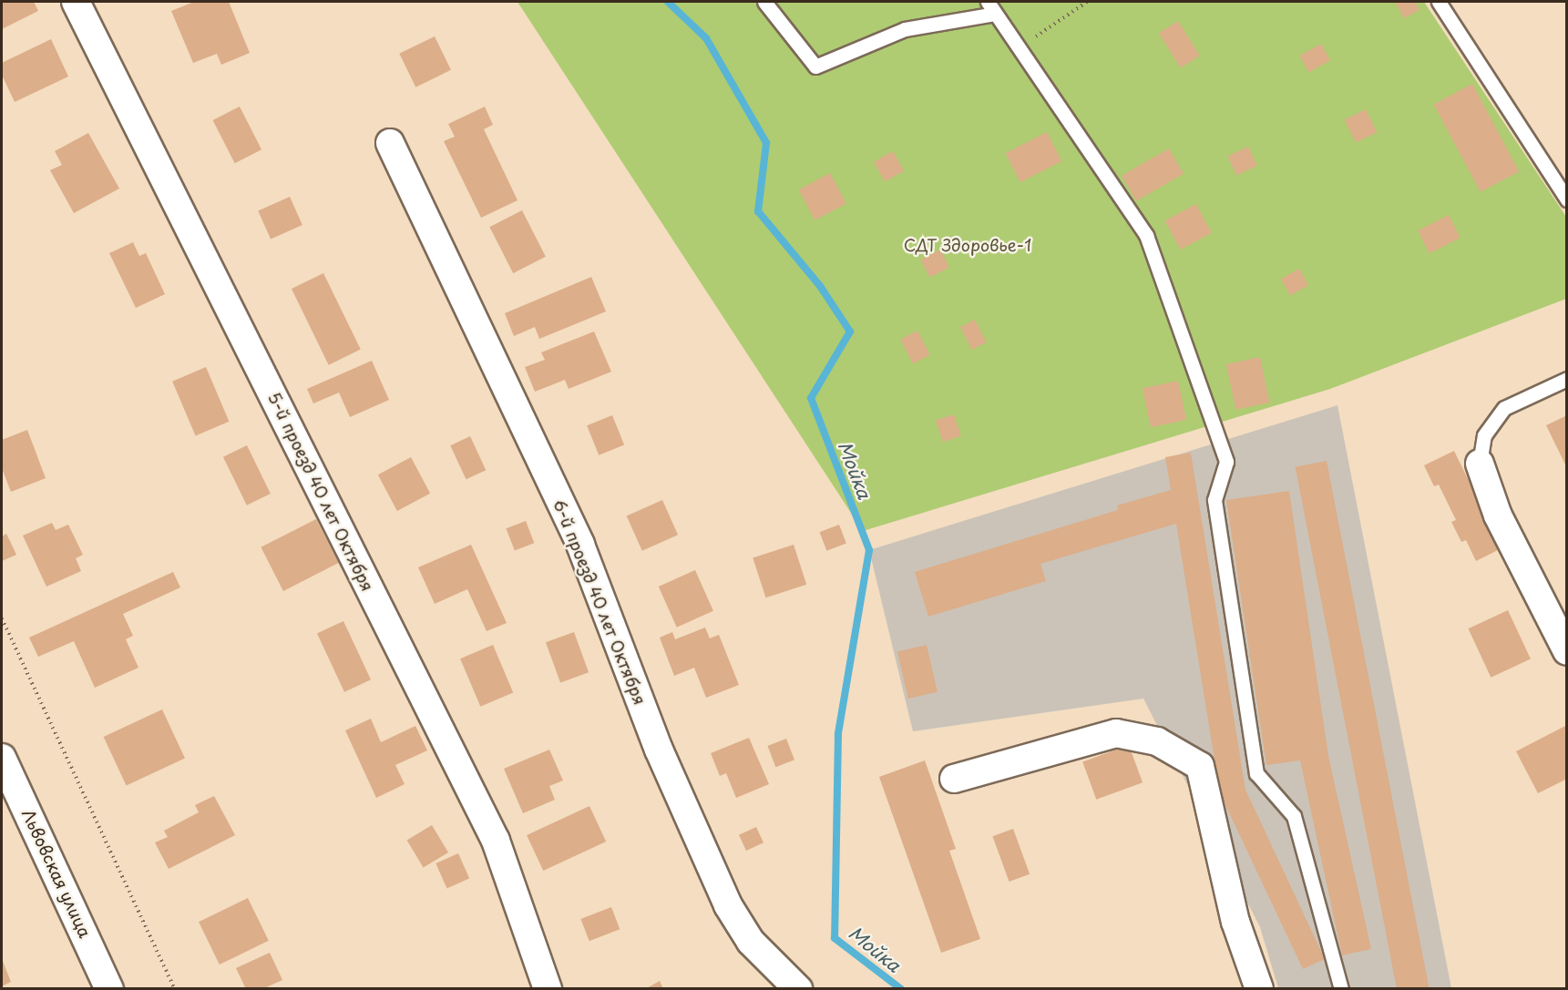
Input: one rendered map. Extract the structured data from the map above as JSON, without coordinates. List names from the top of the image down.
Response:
{
  "streets": {
    "street": ["5-й проезд 40 лет Октября", "6-й проезд 40 лет Октября", "Львовская улица"]
  },
  "water": ["Мойка"],
  "parks": ["СДТ Здоровье-1"]
}
